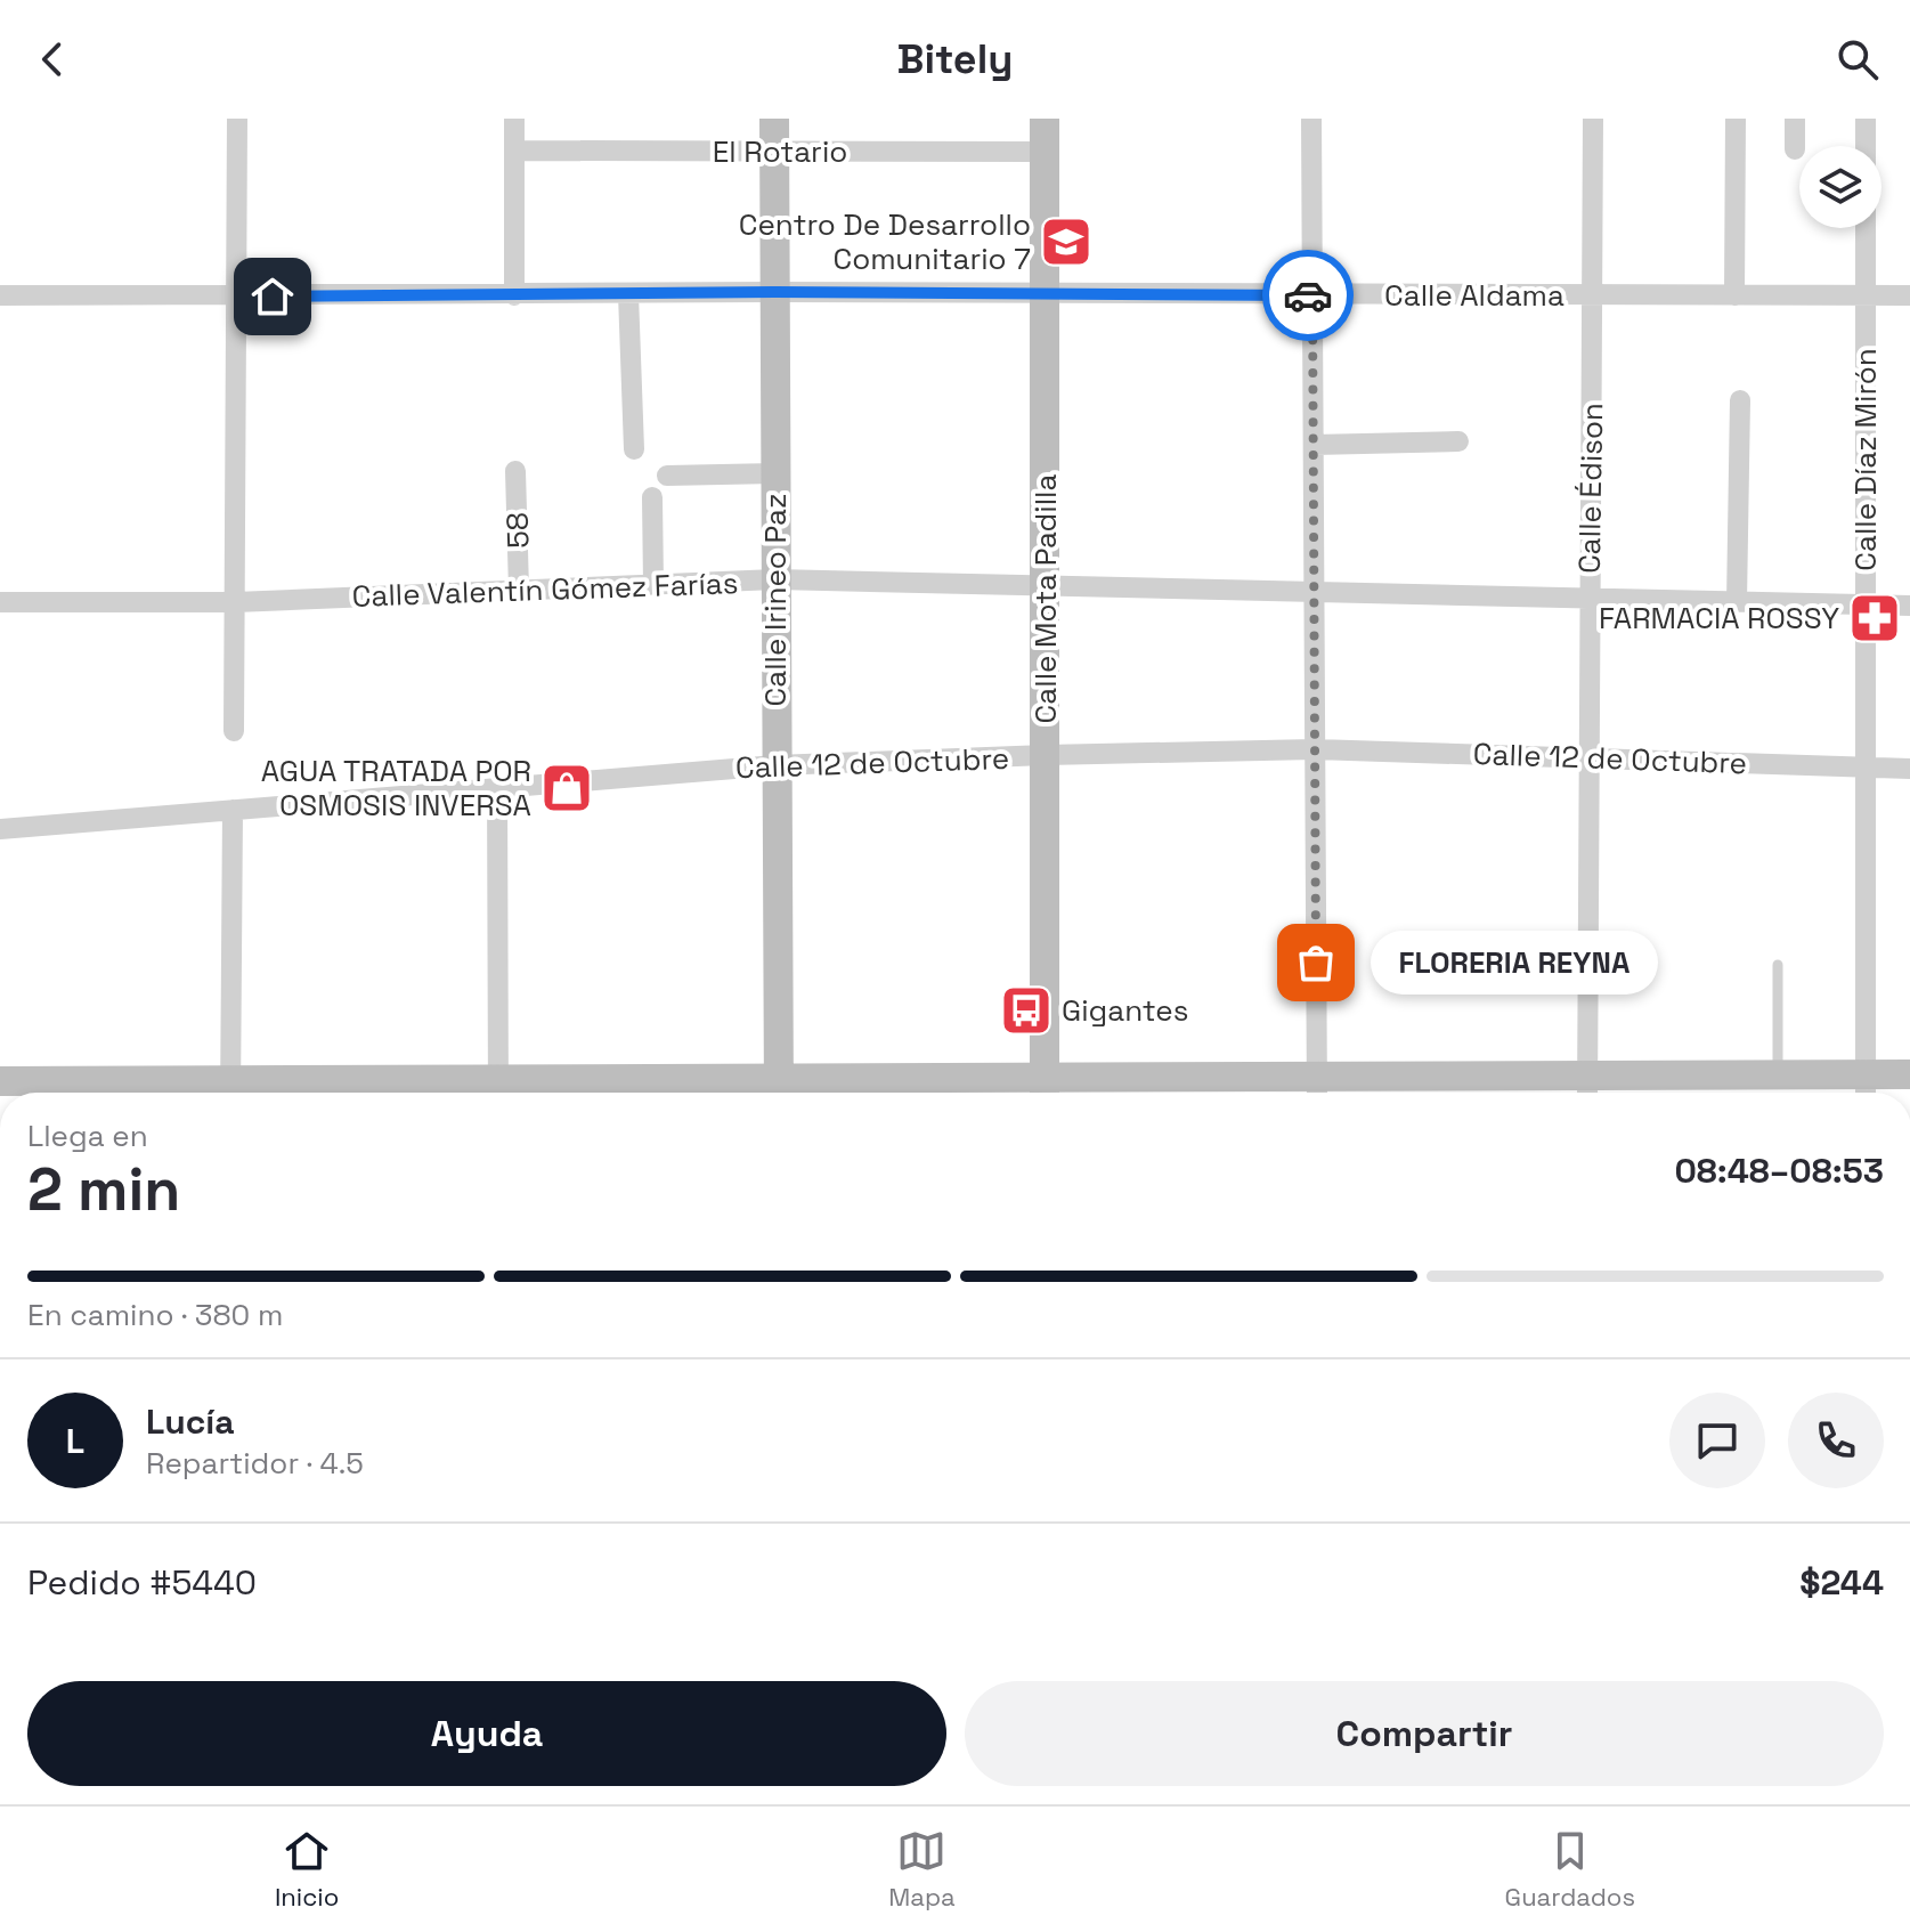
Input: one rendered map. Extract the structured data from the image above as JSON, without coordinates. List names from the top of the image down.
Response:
{
  "streets": {
    "street": [
      "El Rotario",
      "Calle Aldama",
      "Calle Díaz Mirón",
      "Calle Édison",
      "58",
      "Calle Valentín Gómez Farías",
      "Calle Mota Padilla",
      "Calle Irineo Paz",
      "Calle 12 de Octubre"
    ]
  },
  "crossings": [
    ["El Rotario", "Calle Mota Padilla"],
    ["El Rotario", "Calle Irineo Paz"],
    ["Calle Aldama", "Calle Díaz Mirón"],
    ["Calle Aldama", "Calle Édison"],
    ["Calle Aldama", "Calle Mota Padilla"],
    ["Calle Aldama", "Calle Irineo Paz"],
    ["Calle Díaz Mirón", "Calle Valentín Gómez Farías"],
    ["Calle Díaz Mirón", "Calle 12 de Octubre"],
    ["Calle Édison", "Calle Valentín Gómez Farías"],
    ["Calle Édison", "Calle 12 de Octubre"],
    ["58", "Calle Valentín Gómez Farías"],
    ["Calle Valentín Gómez Farías", "Calle Mota Padilla"],
    ["Calle Valentín Gómez Farías", "Calle Irineo Paz"],
    ["Calle Mota Padilla", "Calle 12 de Octubre"],
    ["Calle Irineo Paz", "Calle 12 de Octubre"]
  ],
  "places": {
    "school or university": ["Centro De Desarrollo Comunitario 7"],
    "pharmacy": ["FARMACIA ROSSY"],
    "shop": ["AGUA TRATADA POR OSMOSIS INVERSA"],
    "other": ["FLORERIA REYNA"],
    "bus stop": ["Gigantes"]
  },
  "page": {
    "header": "Bitely",
    "bubble": "FLORERIA REYNA",
    "heading": ["2 min", "Llega en", "08:48–08:53"],
    "panel": [
      "Lucía",
      "Repartidor · 4.5",
      "Pedido #5440",
      "$244"
    ],
    "bar": "En camino · 380 m",
    "round": "L",
    "buttons": ["Ayuda", "Compartir"],
    "tabs": ["Inicio", "Mapa", "Guardados"]
  }
}
